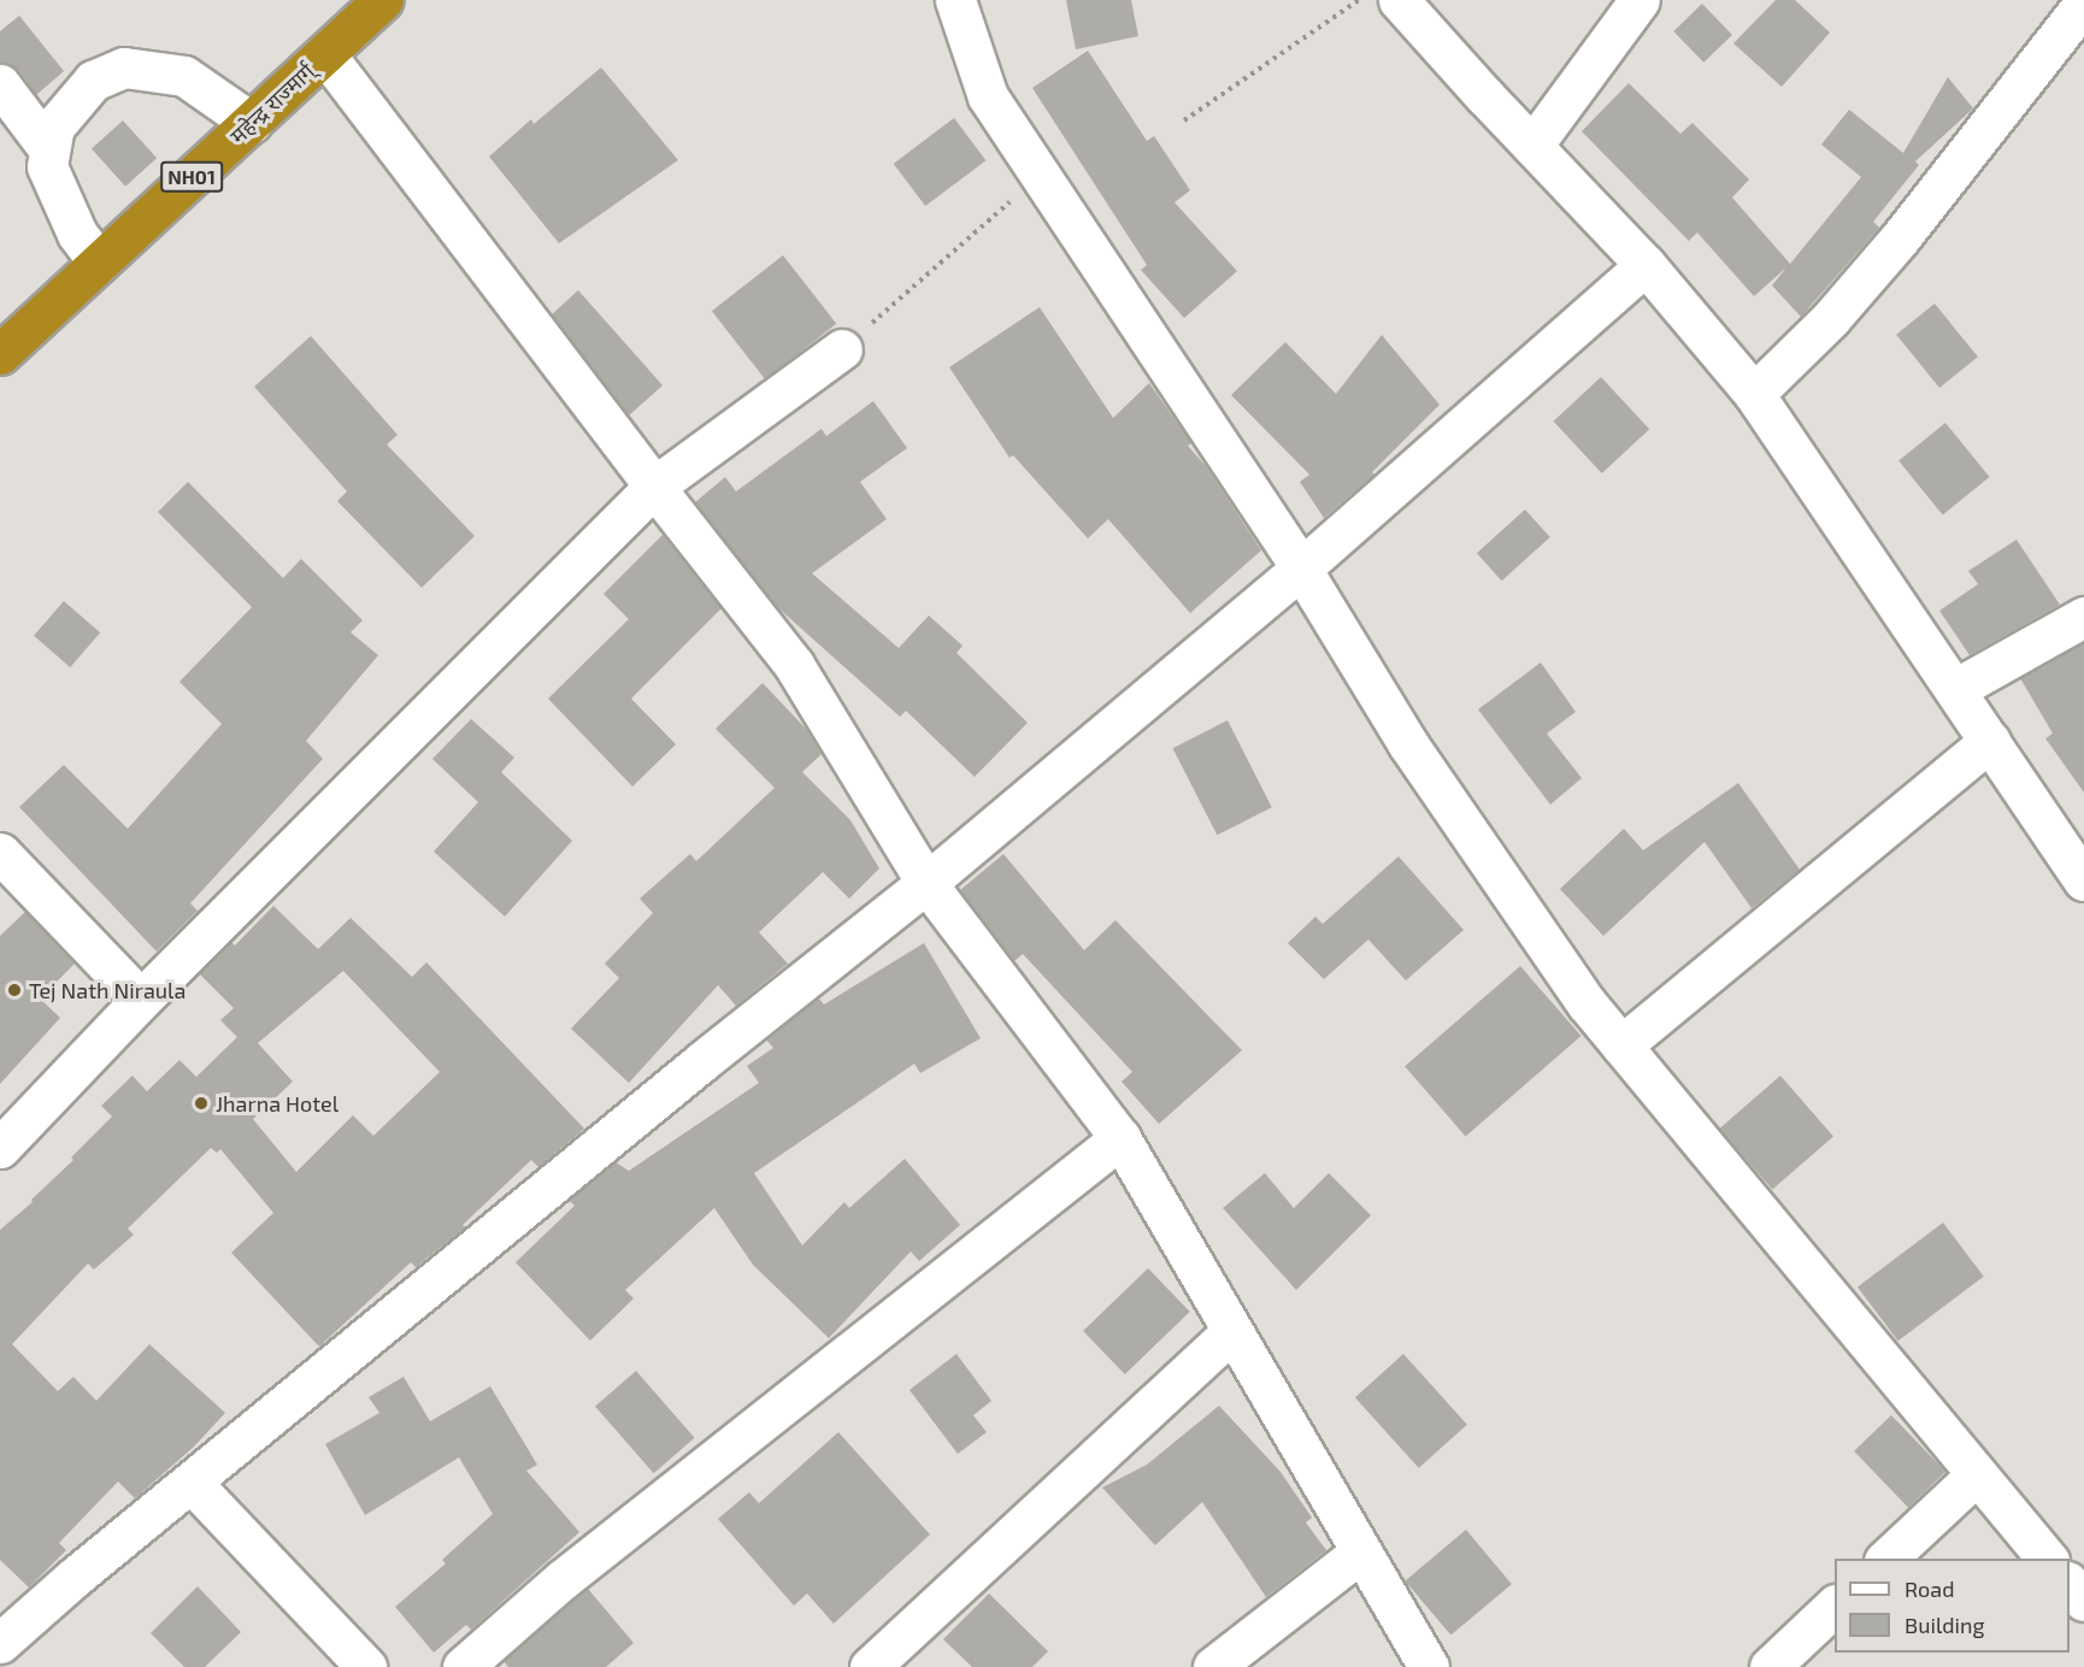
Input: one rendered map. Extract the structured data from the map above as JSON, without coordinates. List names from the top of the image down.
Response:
{
  "streets": {
    "highway": ["महेन्द्र राज्मार्ग्", "NH01"]
  },
  "places": ["Tej Nath Niraula", "Jharna Hotel"],
  "legend": ["Road", "Building"]
}
